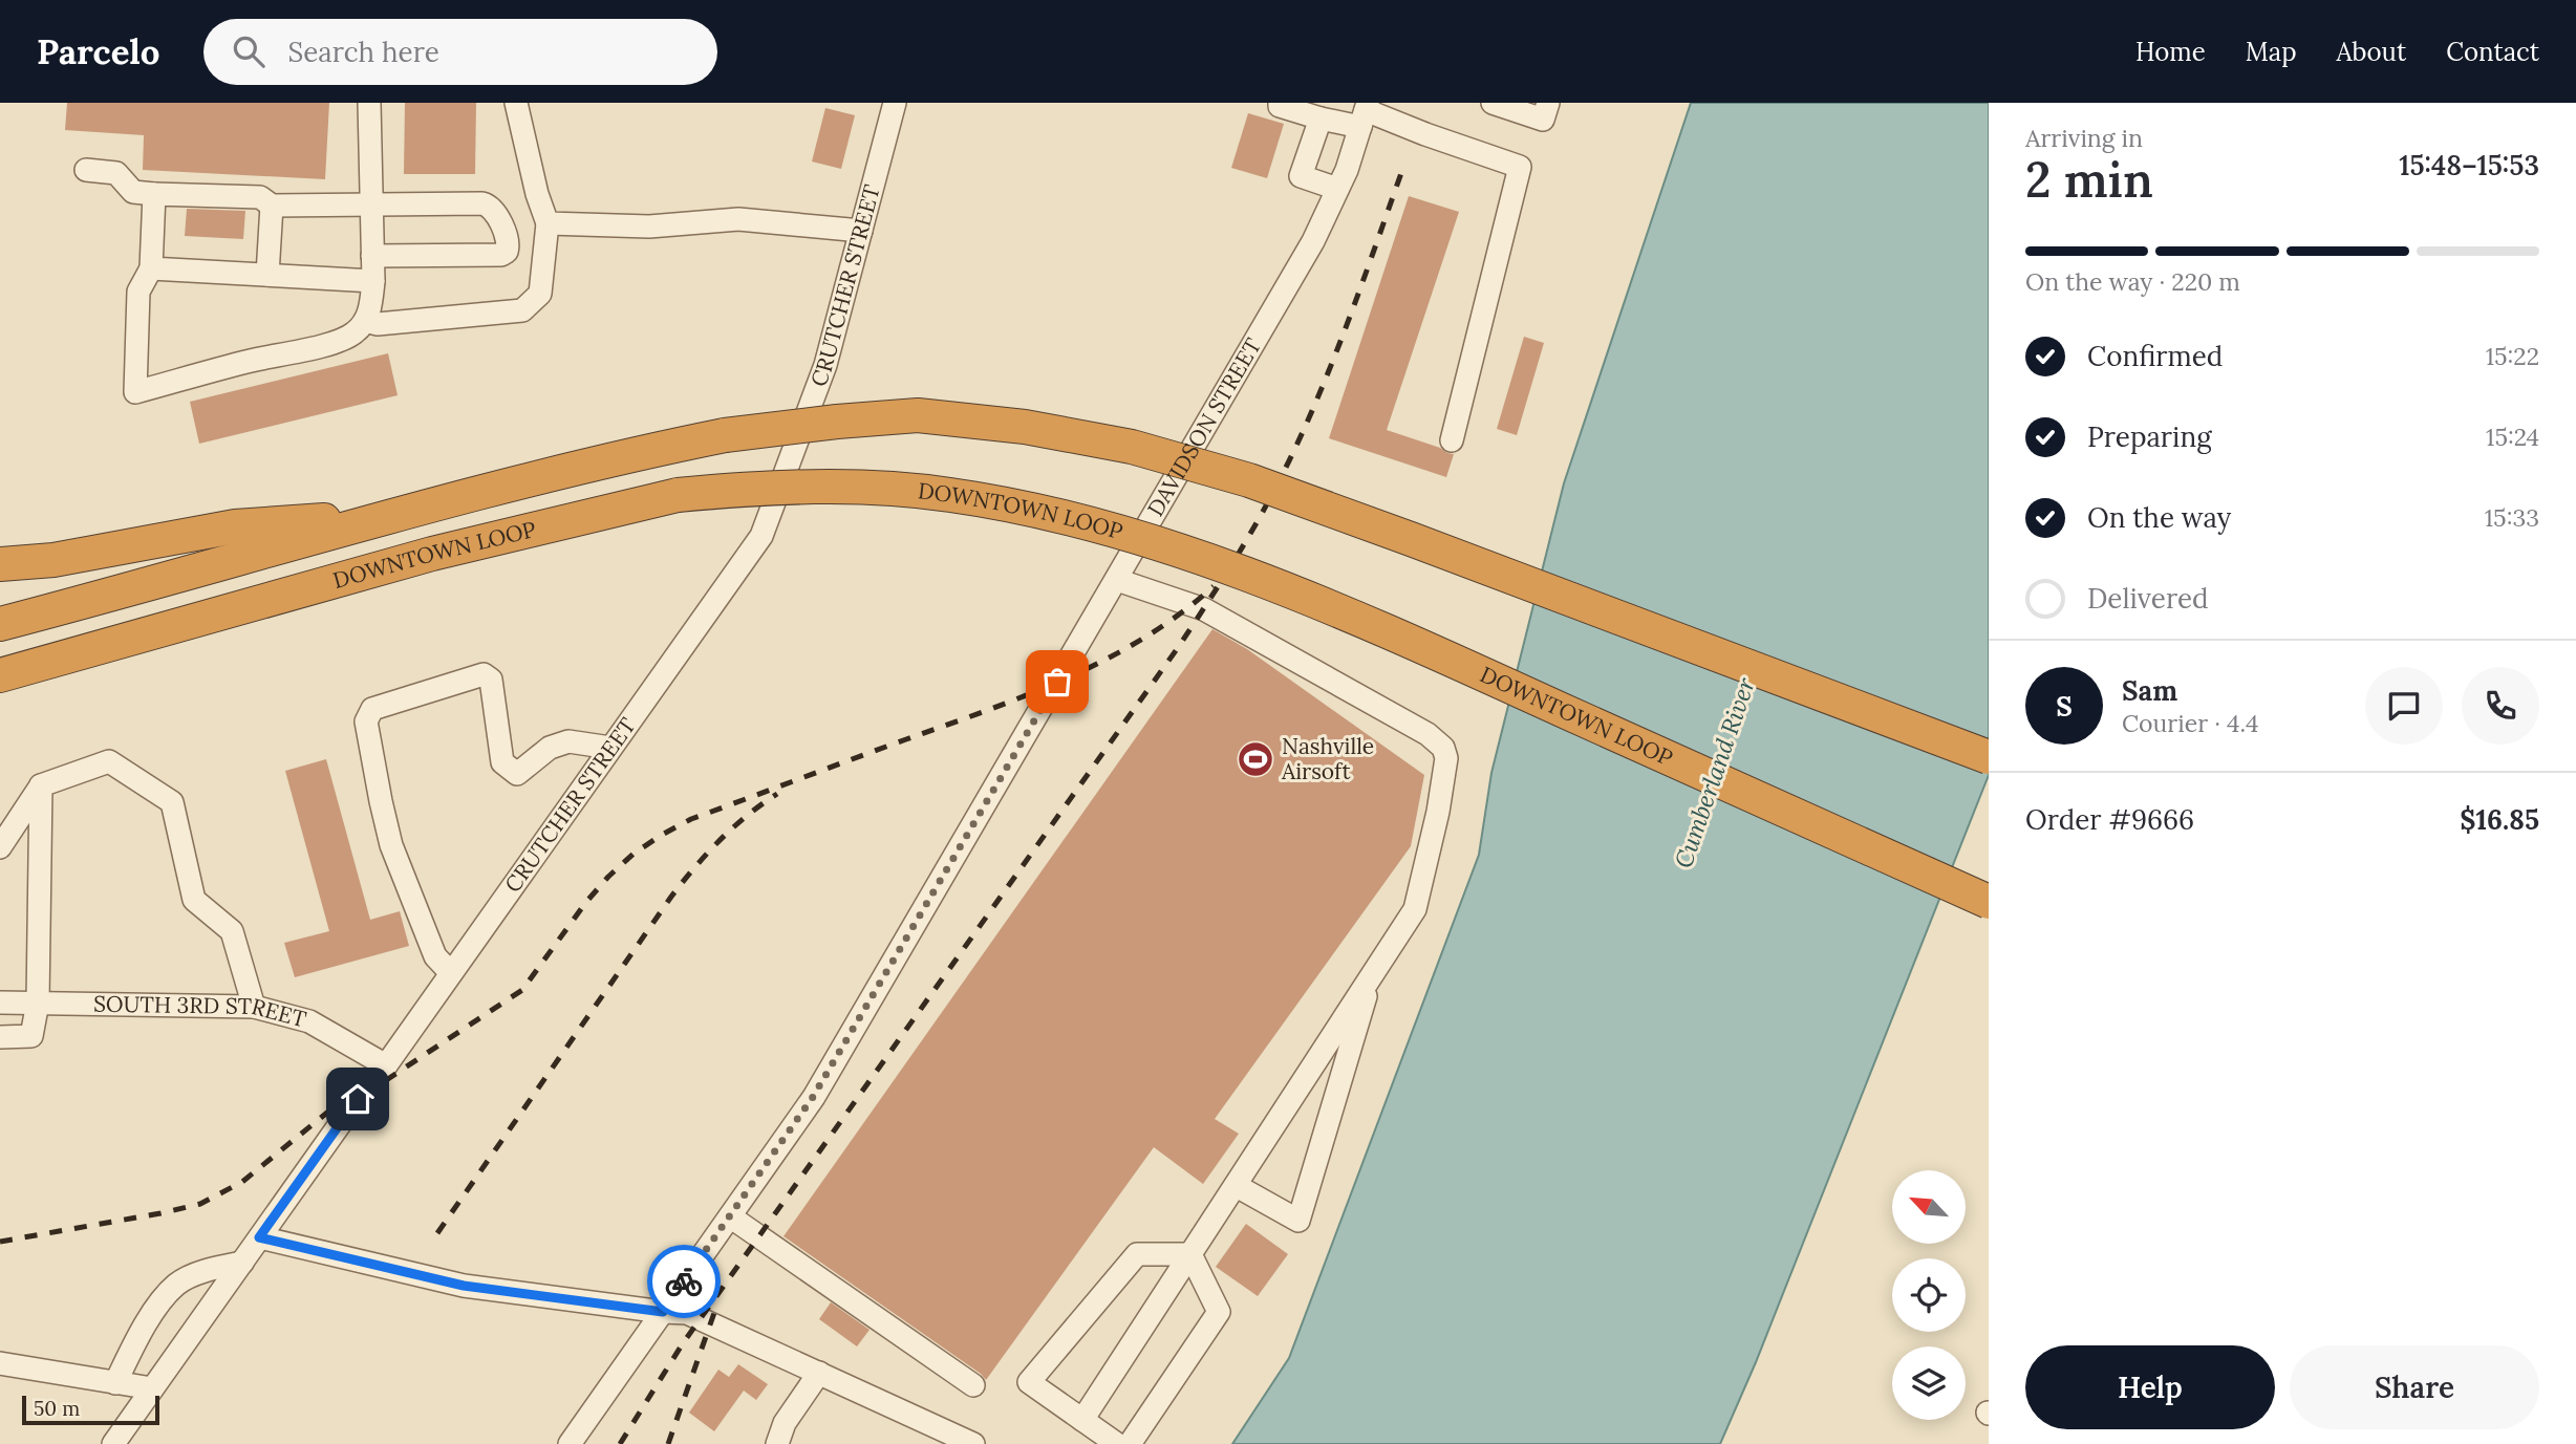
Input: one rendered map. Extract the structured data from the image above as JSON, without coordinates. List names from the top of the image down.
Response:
{
  "streets": {
    "highway": ["DOWNTOWN LOOP"],
    "street": ["CRUTCHER STREET", "DAVIDSON STREET", "SOUTH 3RD STREET"]
  },
  "crossings": [
    ["CRUTCHER STREET", "SOUTH 3RD STREET"]
  ],
  "water": ["Cumberland River"],
  "places": {
    "sports": ["Nashville Airsoft"]
  },
  "scale_bar": "50 m",
  "north": "top left",
  "page": {
    "header": "Parcelo",
    "search": "Search here",
    "nav": [
      "Home",
      "Map",
      "About",
      "Contact"
    ],
    "heading": ["2 min", "Arriving in", "15:48–15:53"],
    "panel": [
      "Sam",
      "Courier · 4.4",
      "Order #9666",
      "$16.85"
    ],
    "bar": "On the way · 220 m",
    "list": [
      ["Confirmed", "15:22"],
      ["Preparing", "15:24"],
      ["On the way", "15:33"],
      "Delivered"
    ],
    "round": "S",
    "buttons": ["Help", "Share"],
    "scale": "50 m"
  }
}
